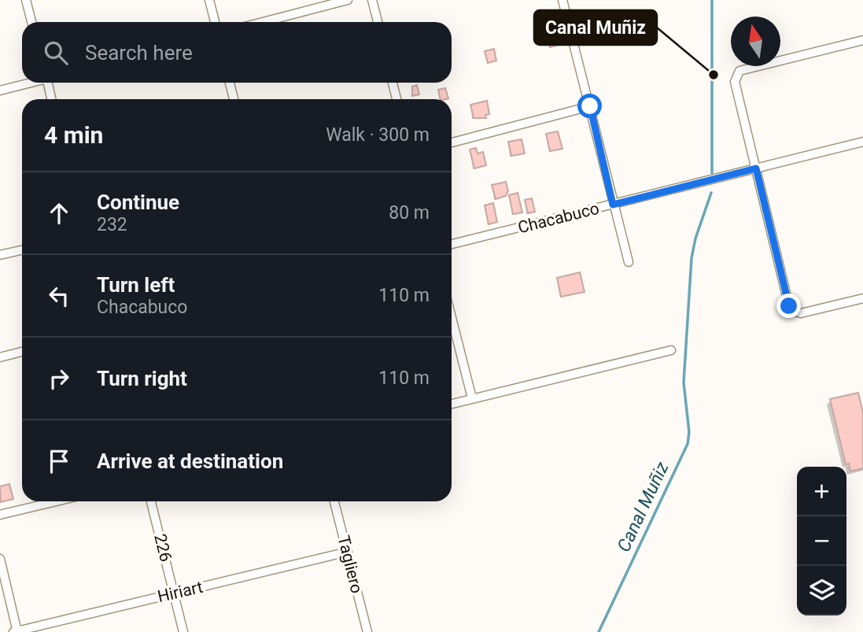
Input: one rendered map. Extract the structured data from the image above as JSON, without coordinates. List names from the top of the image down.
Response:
{
  "streets": {
    "street": [
      "Chacabuco",
      "226",
      "Tagliero",
      "Hiriart"
    ]
  },
  "crossings": [
    ["226", "Hiriart"],
    ["Tagliero", "Hiriart"]
  ],
  "water": ["Canal Muñiz"],
  "places": ["Canal Muñiz"],
  "north": "top",
  "page": {
    "search": "Search here",
    "heading": ["4 min", "Walk · 300 m"],
    "list": [
      ["Continue", "232", "80 m"],
      ["Turn left", "Chacabuco", "110 m"],
      ["Turn right", "110 m"],
      "Arrive at destination"
    ],
    "map_buttons": ["+", "−"]
  }
}
